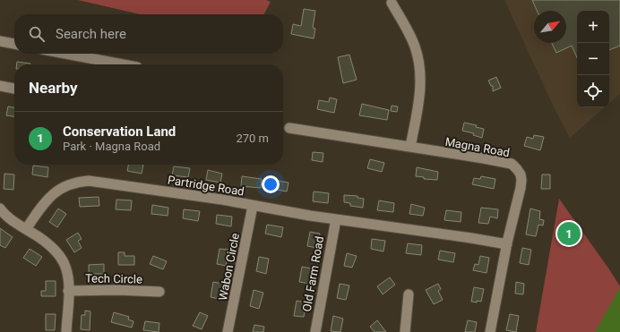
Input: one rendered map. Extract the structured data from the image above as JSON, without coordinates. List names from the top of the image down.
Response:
{
  "streets": {
    "street": [
      "Magna Road",
      "Partridge Road",
      "Wabon Circle",
      "Old Farm Road",
      "Tech Circle"
    ]
  },
  "crossings": [
    ["Magna Road", "Partridge Road"],
    ["Partridge Road", "Wabon Circle"],
    ["Partridge Road", "Old Farm Road"]
  ],
  "north": "top right",
  "page": {
    "map_buttons": ["+", "−"],
    "search": "Search here",
    "heading": "Nearby",
    "list": [
      {
        "mark": "1",
        "name": "Conservation Land",
        "note": "Park · Magna Road",
        "value": "270 m"
      }
    ],
    "pins": "1"
  }
}
